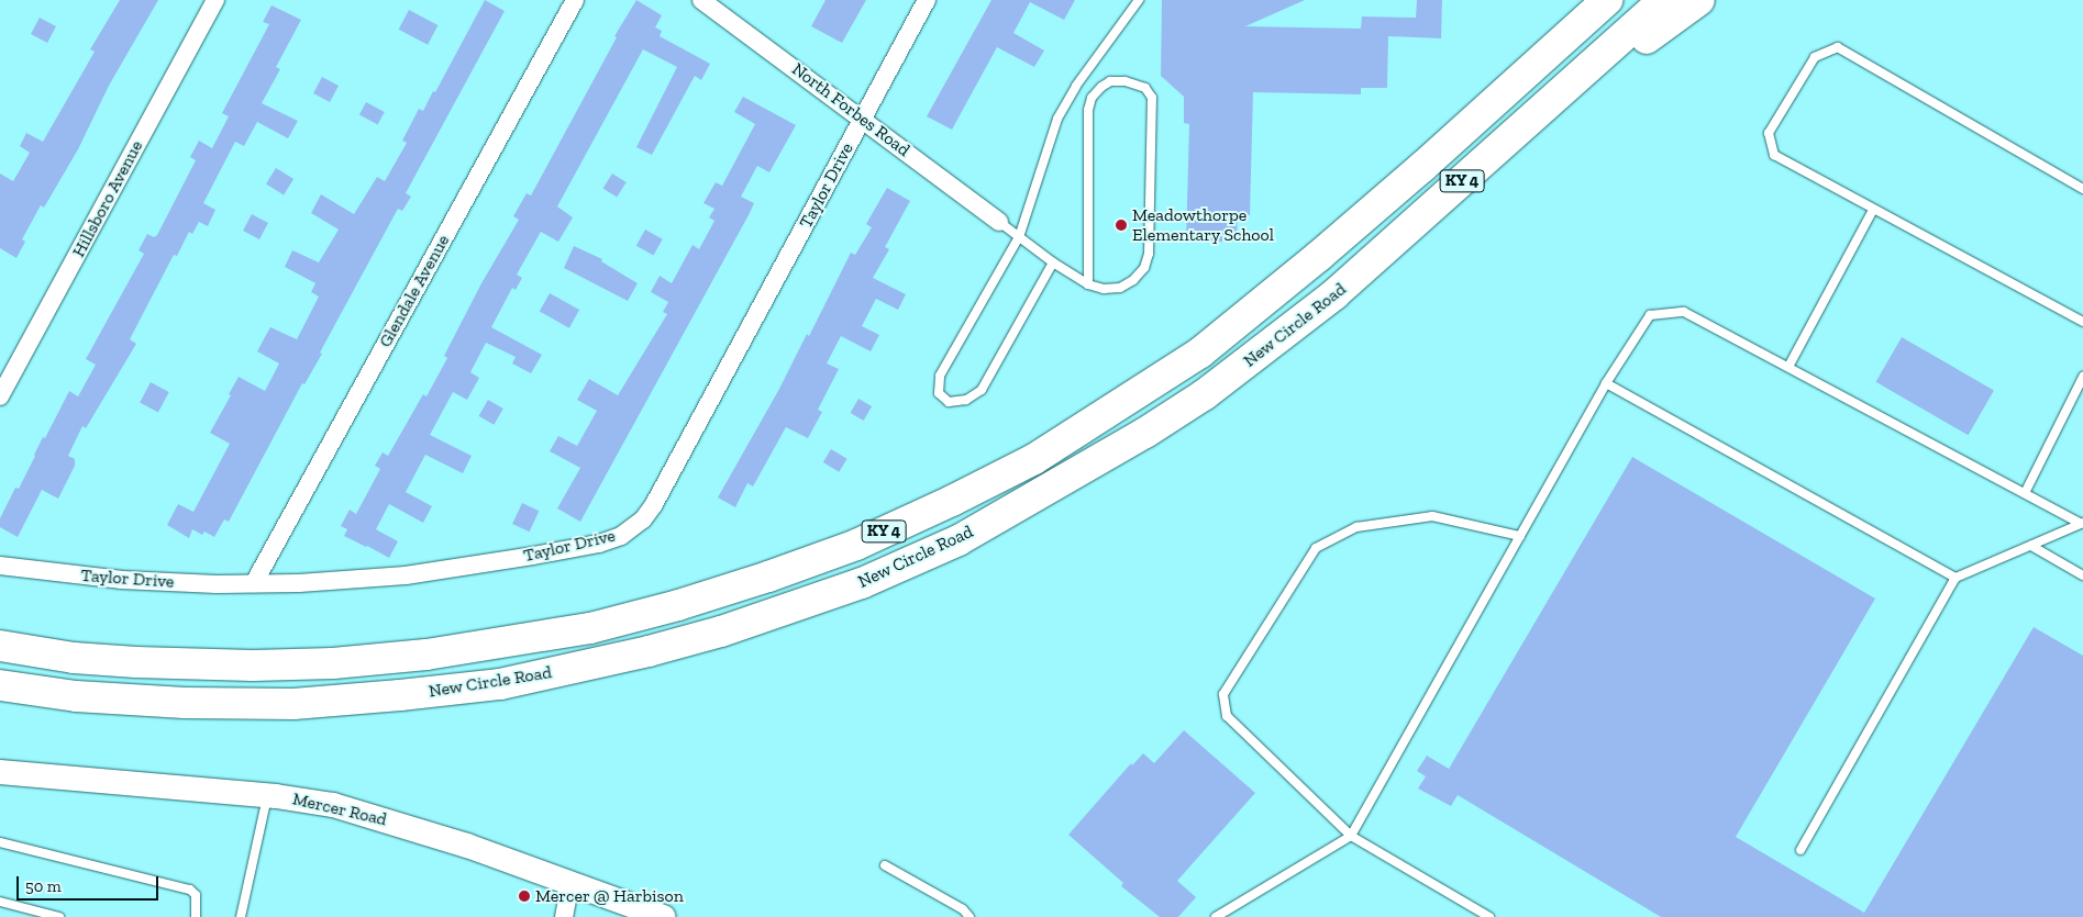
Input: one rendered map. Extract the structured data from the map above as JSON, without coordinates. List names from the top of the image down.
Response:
{
  "streets": {
    "highway": ["KY 4", "New Circle Road"],
    "street": [
      "North Forbes Road",
      "Taylor Drive",
      "Hillsboro Avenue",
      "Glendale Avenue",
      "Mercer Road"
    ]
  },
  "crossings": [
    ["North Forbes Road", "Taylor Drive"],
    ["Taylor Drive", "Glendale Avenue"]
  ],
  "places": ["Meadowthorpe Elementary School", "Mercer @ Harbison"],
  "scale_bar": "50 m"
}
